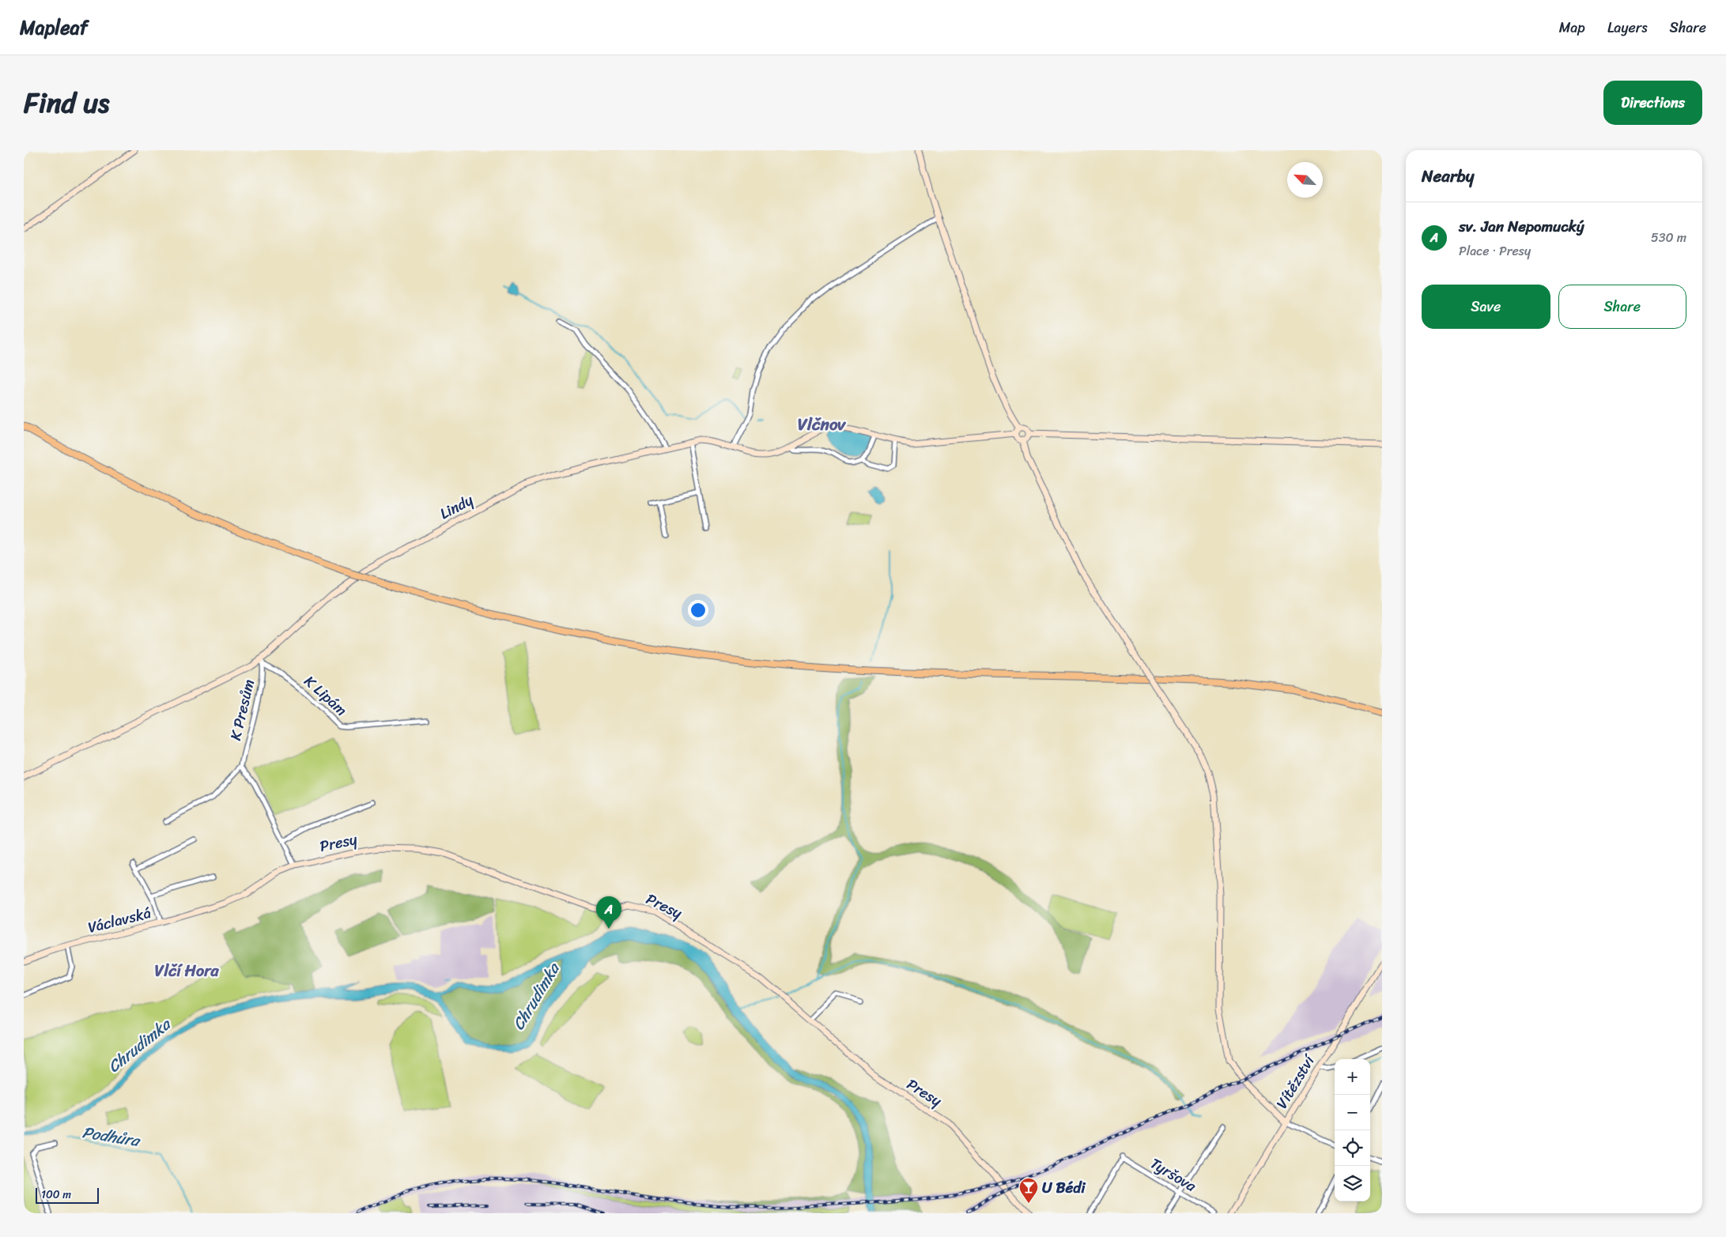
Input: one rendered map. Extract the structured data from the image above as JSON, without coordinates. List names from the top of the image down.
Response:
{
  "streets": {
    "street": [
      "Lindy",
      "K Lipám",
      "K Presům",
      "Presy",
      "Václavská",
      "Vítězství",
      "Tyršova"
    ]
  },
  "crossings": [
    ["Lindy", "K Lipám"],
    ["Lindy", "K Presům"],
    ["K Lipám", "K Presům"],
    ["Presy", "Václavská"]
  ],
  "districts": ["Vlčnov", "Vlčí Hora"],
  "water": ["Chrudimka", "Podhůra"],
  "places": {
    "bar": ["U Bédi"]
  },
  "scale_bar": "100 m",
  "north": "top left",
  "page": {
    "header": "Mapleaf",
    "nav": ["Map", "Layers", "Share"],
    "title": "Find us",
    "buttons": [
      "Directions",
      ["Save", "Share"]
    ],
    "heading": "Nearby",
    "list": [
      {
        "mark": "A",
        "name": "sv. Jan Nepomucký",
        "note": "Place · Presy",
        "value": "530 m"
      }
    ],
    "pins": "A",
    "map_buttons": ["+", "−"],
    "scale": "100 m"
  }
}
